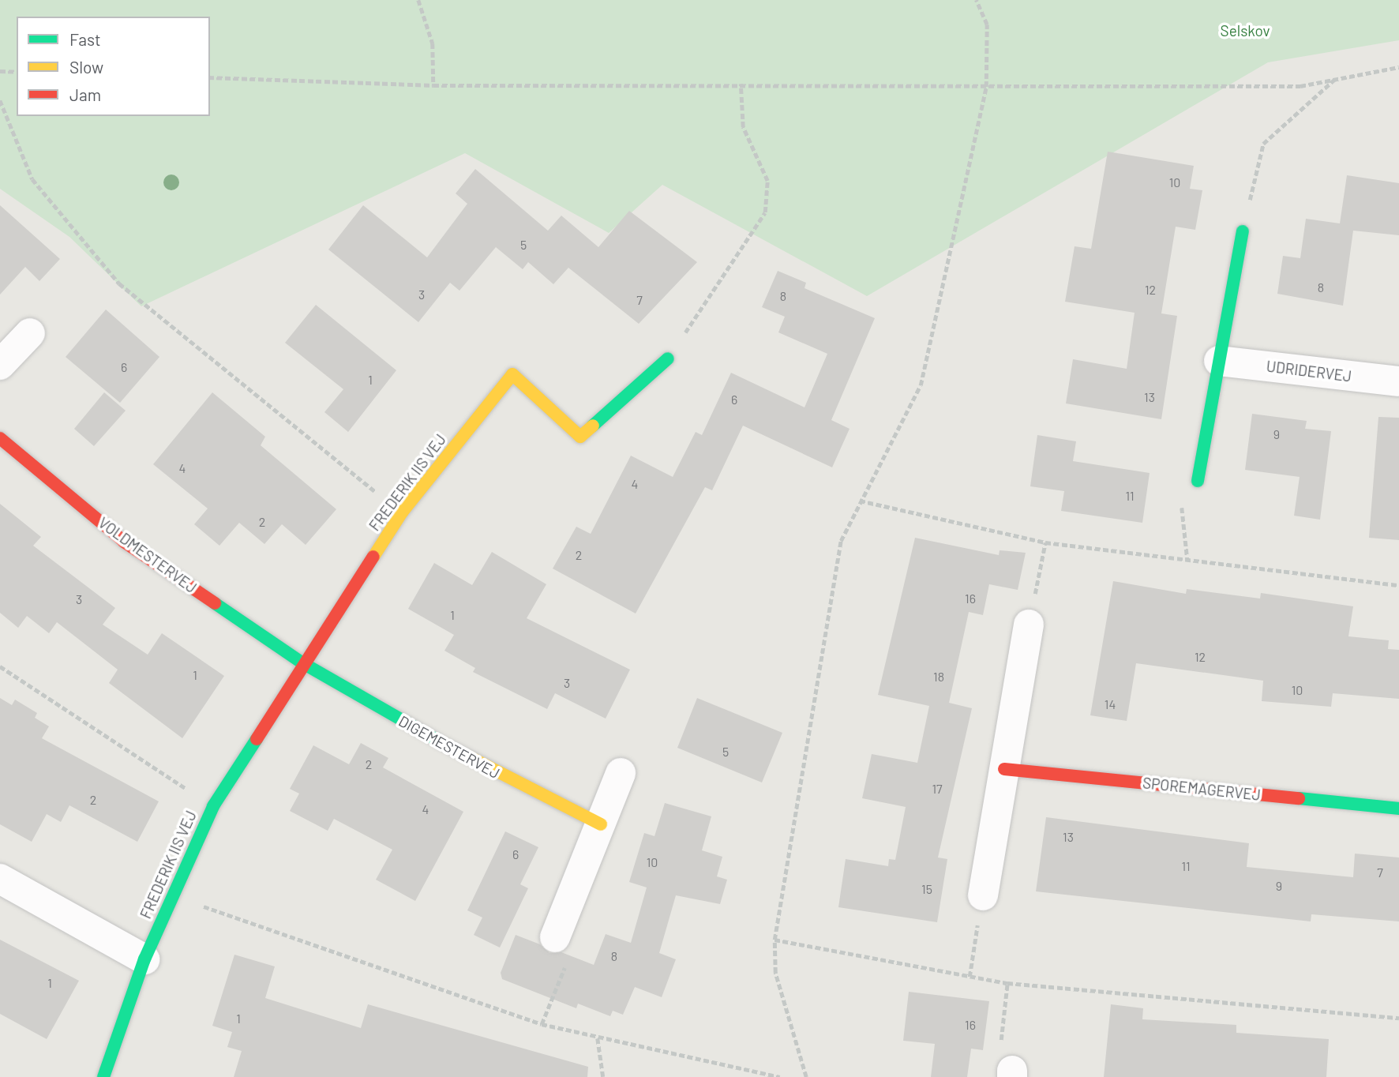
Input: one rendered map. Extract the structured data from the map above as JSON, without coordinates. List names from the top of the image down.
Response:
{
  "streets": {
    "street": [
      "UDRIDERVEJ",
      "FREDERIK IIS VEJ",
      "VOLDMESTERVEJ",
      "DIGEMESTERVEJ",
      "SPOREMAGERVEJ"
    ]
  },
  "crossings": [
    ["FREDERIK IIS VEJ", "VOLDMESTERVEJ"],
    ["FREDERIK IIS VEJ", "DIGEMESTERVEJ"],
    ["VOLDMESTERVEJ", "DIGEMESTERVEJ"]
  ],
  "parks": ["Selskov"],
  "house_numbers": [
    "10",
    "5",
    "8",
    "12",
    "3",
    "8",
    "7",
    "6",
    "1",
    "13",
    "6",
    "9",
    "4",
    "4",
    "11",
    "2",
    "2",
    "16",
    "3",
    "1",
    "12",
    "1",
    "18",
    "3",
    "10",
    "14",
    "5",
    "2",
    "17",
    "2",
    "4",
    "13",
    "6",
    "10",
    "11",
    "7",
    "9",
    "15",
    "8",
    "1",
    "1",
    "16"
  ],
  "legend": ["Fast", "Slow", "Jam"]
}
